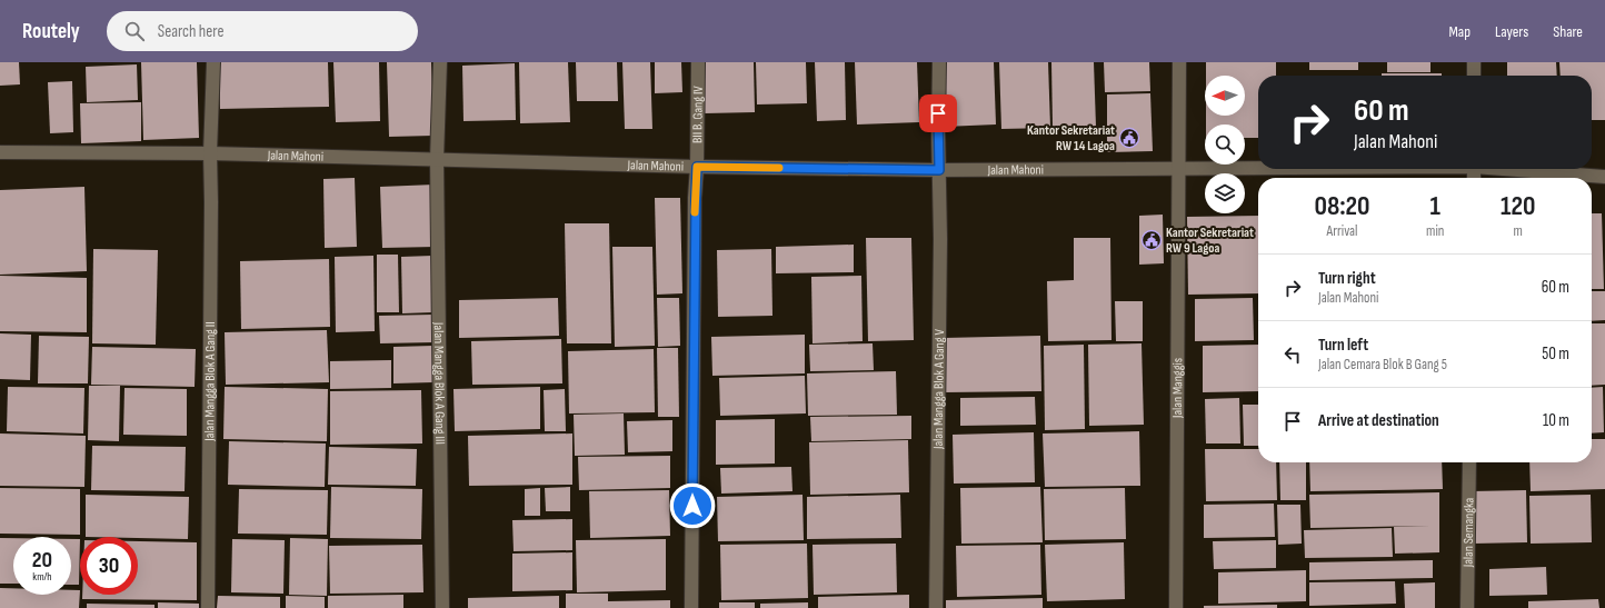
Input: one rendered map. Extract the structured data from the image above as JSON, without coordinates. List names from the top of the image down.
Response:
{
  "streets": {
    "street": [
      "BII B. Gang IV",
      "Jalan Mahoni",
      "Jalan Mangga Blok A Gang II",
      "Jalan Mangga Blok A Gang III",
      "Jalan Manggis",
      "Jalan Mangga Blok A Gang V",
      "Jalan Semangka"
    ]
  },
  "crossings": [
    ["BII B. Gang IV", "Jalan Mahoni"],
    ["Jalan Mahoni", "Jalan Mangga Blok A Gang II"],
    ["Jalan Mahoni", "Jalan Mangga Blok A Gang III"],
    ["Jalan Mahoni", "Jalan Manggis"],
    ["Jalan Mahoni", "Jalan Mangga Blok A Gang V"]
  ],
  "places": {
    "public building": ["Kantor Sekretariat RW 14 Lagoa", "Kantor Sekretariat RW 9 Lagoa"]
  },
  "north": "left",
  "page": {
    "header": "Routely",
    "search": "Search here",
    "nav": ["Map", "Layers", "Share"],
    "turn": ["60 m", "Jalan Mahoni"],
    "eta": [
      "08:20",
      "Arrival",
      "1",
      "min",
      "120",
      "m"
    ],
    "list": [
      {
        "name": "Turn right",
        "note": "Jalan Mahoni",
        "value": "60 m"
      },
      {
        "name": "Turn left",
        "note": "Jalan Cemara Blok B Gang 5",
        "value": "50 m"
      },
      {
        "name": "Arrive at destination",
        "value": "10 m"
      }
    ],
    "speed": "20 km/h",
    "limit": "30"
  }
}
